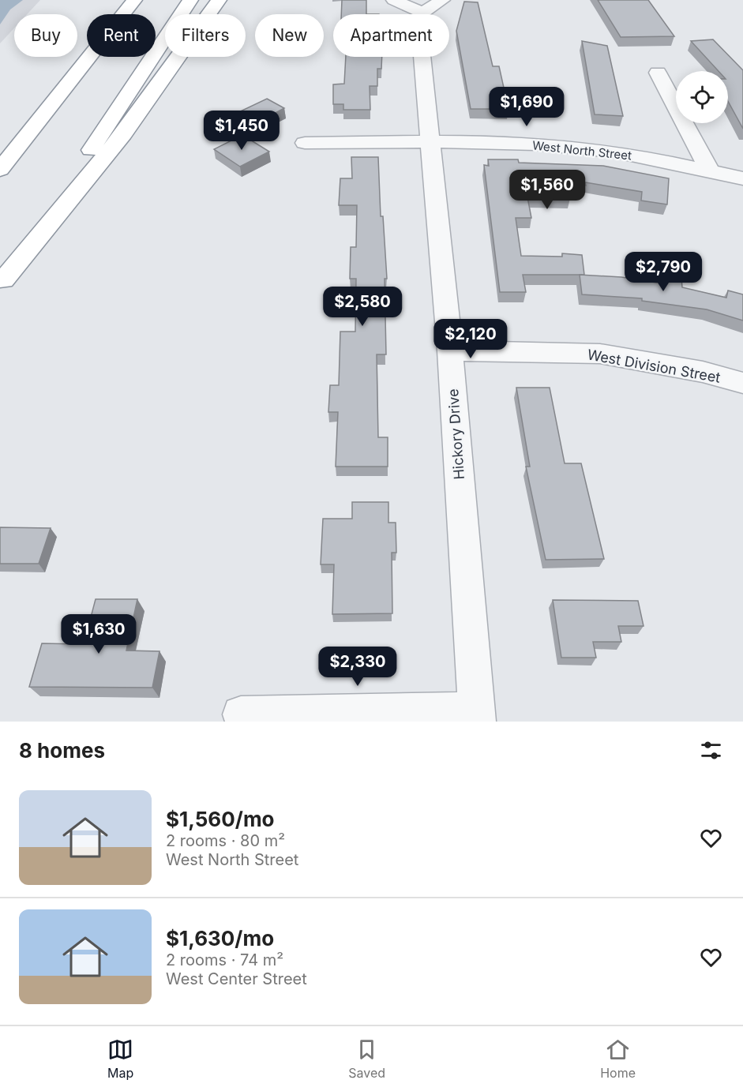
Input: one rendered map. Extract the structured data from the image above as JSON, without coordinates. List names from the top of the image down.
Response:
{
  "streets": {
    "street": ["West North Street", "West Division Street", "Hickory Drive"]
  },
  "crossings": [
    ["West North Street", "Hickory Drive"],
    ["West Division Street", "Hickory Drive"]
  ],
  "page": {
    "chip": [
      "Buy",
      "Rent",
      "Filters",
      "New",
      "Apartment"
    ],
    "price": [
      "$1,690",
      "$1,450",
      "$1,560",
      "$2,790",
      "$2,580",
      "$2,120",
      "$1,630",
      "$2,330"
    ],
    "heading": "8 homes",
    "list": [
      {
        "name": "$1,560/mo",
        "note": "2 rooms · 80 m² · West North Street"
      },
      {
        "name": "$1,630/mo",
        "note": "2 rooms · 74 m² · West Center Street"
      }
    ],
    "tabs": ["Map", "Saved", "Home"]
  }
}
